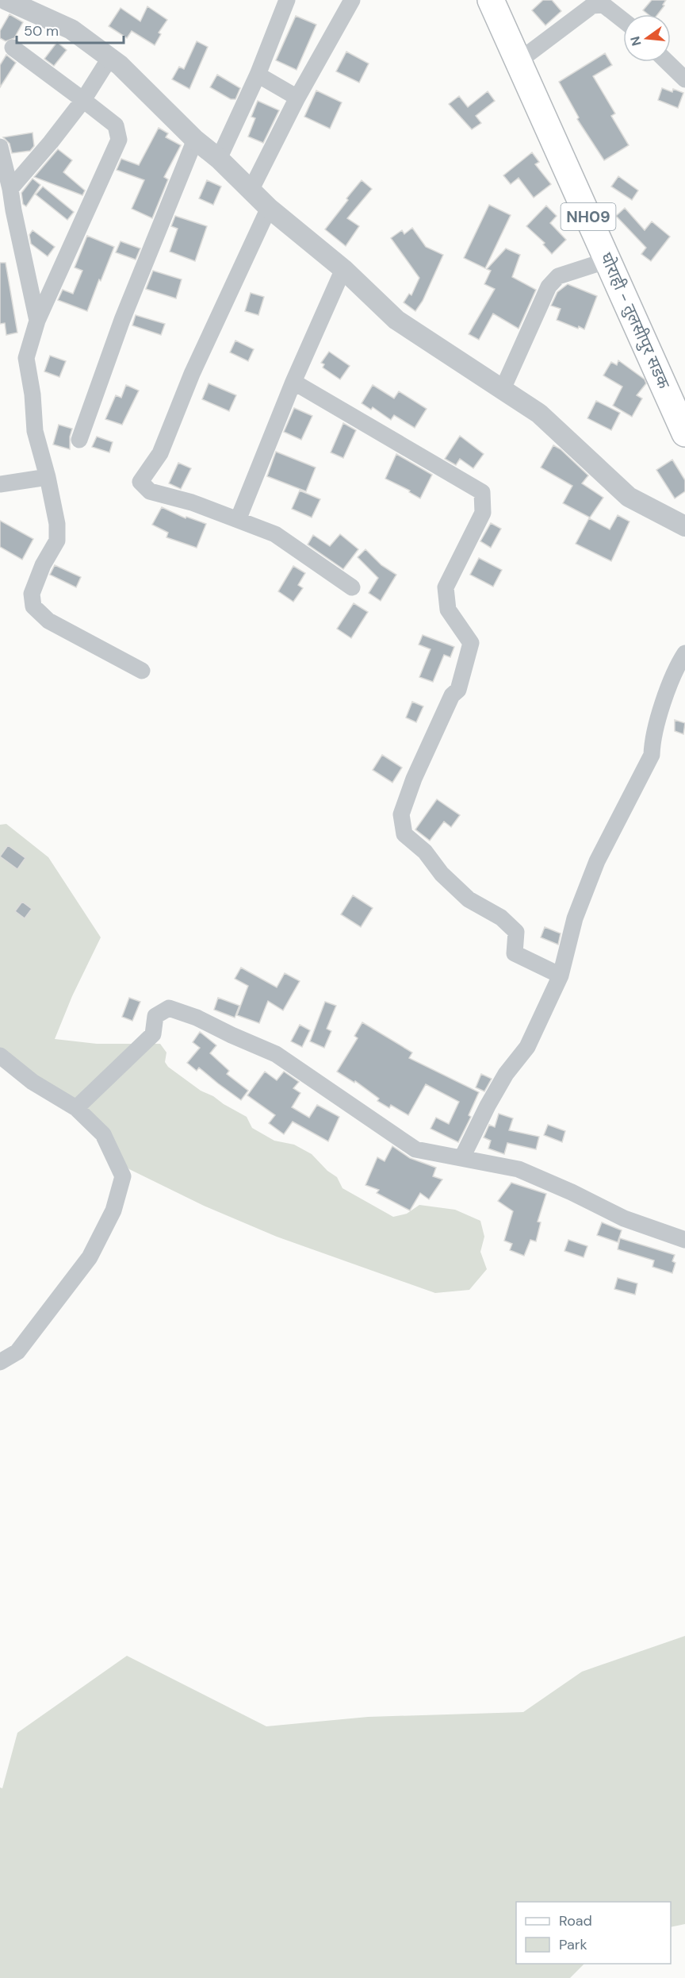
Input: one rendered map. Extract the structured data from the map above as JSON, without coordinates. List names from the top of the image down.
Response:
{
  "streets": {
    "main road": ["NH09", "घोराही - तुलसीपुर सडक"]
  },
  "legend": ["Road", "Park"],
  "scale_bar": "50 m",
  "north": "left"
}
